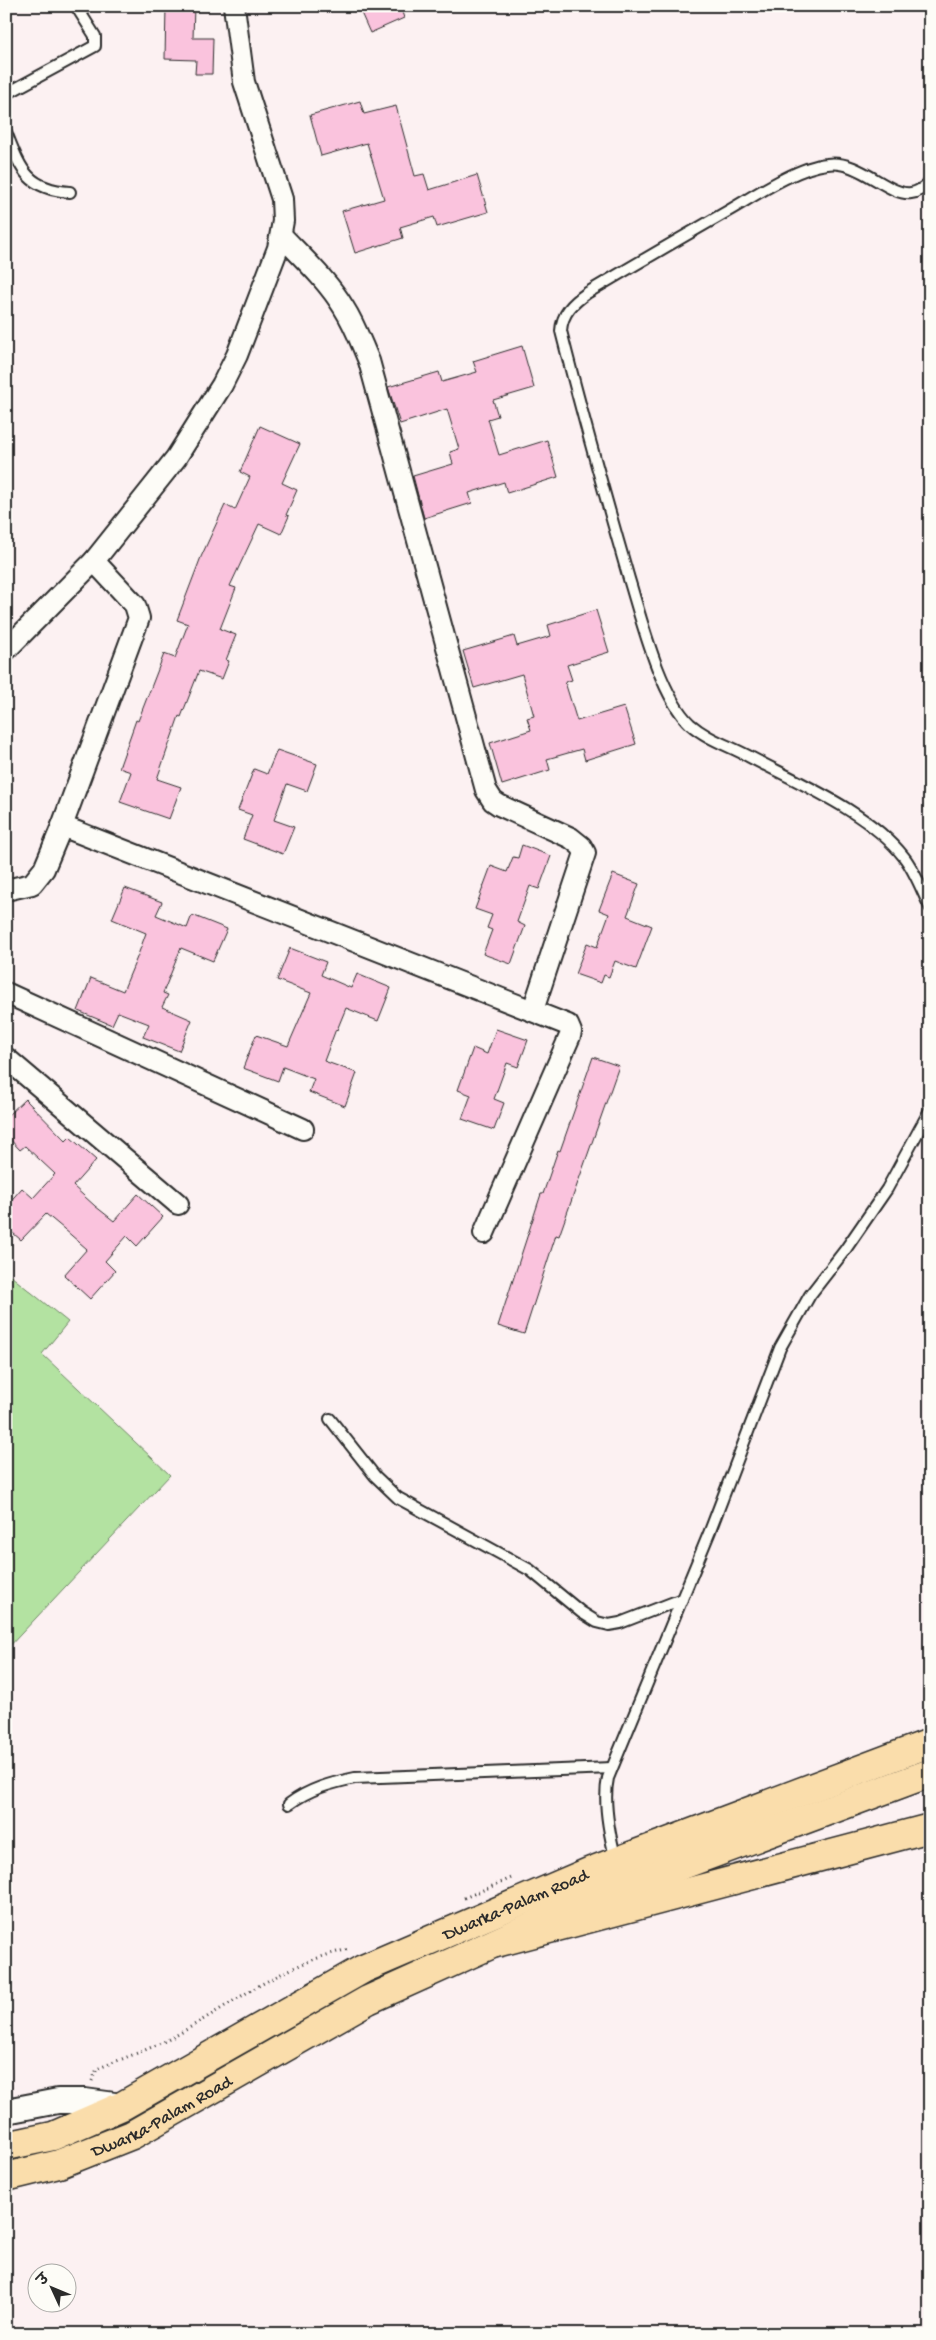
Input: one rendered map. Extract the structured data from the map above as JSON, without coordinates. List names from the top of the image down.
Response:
{
  "streets": {
    "main road": ["Dwarka-Palam Road"]
  },
  "north": "top left"
}
